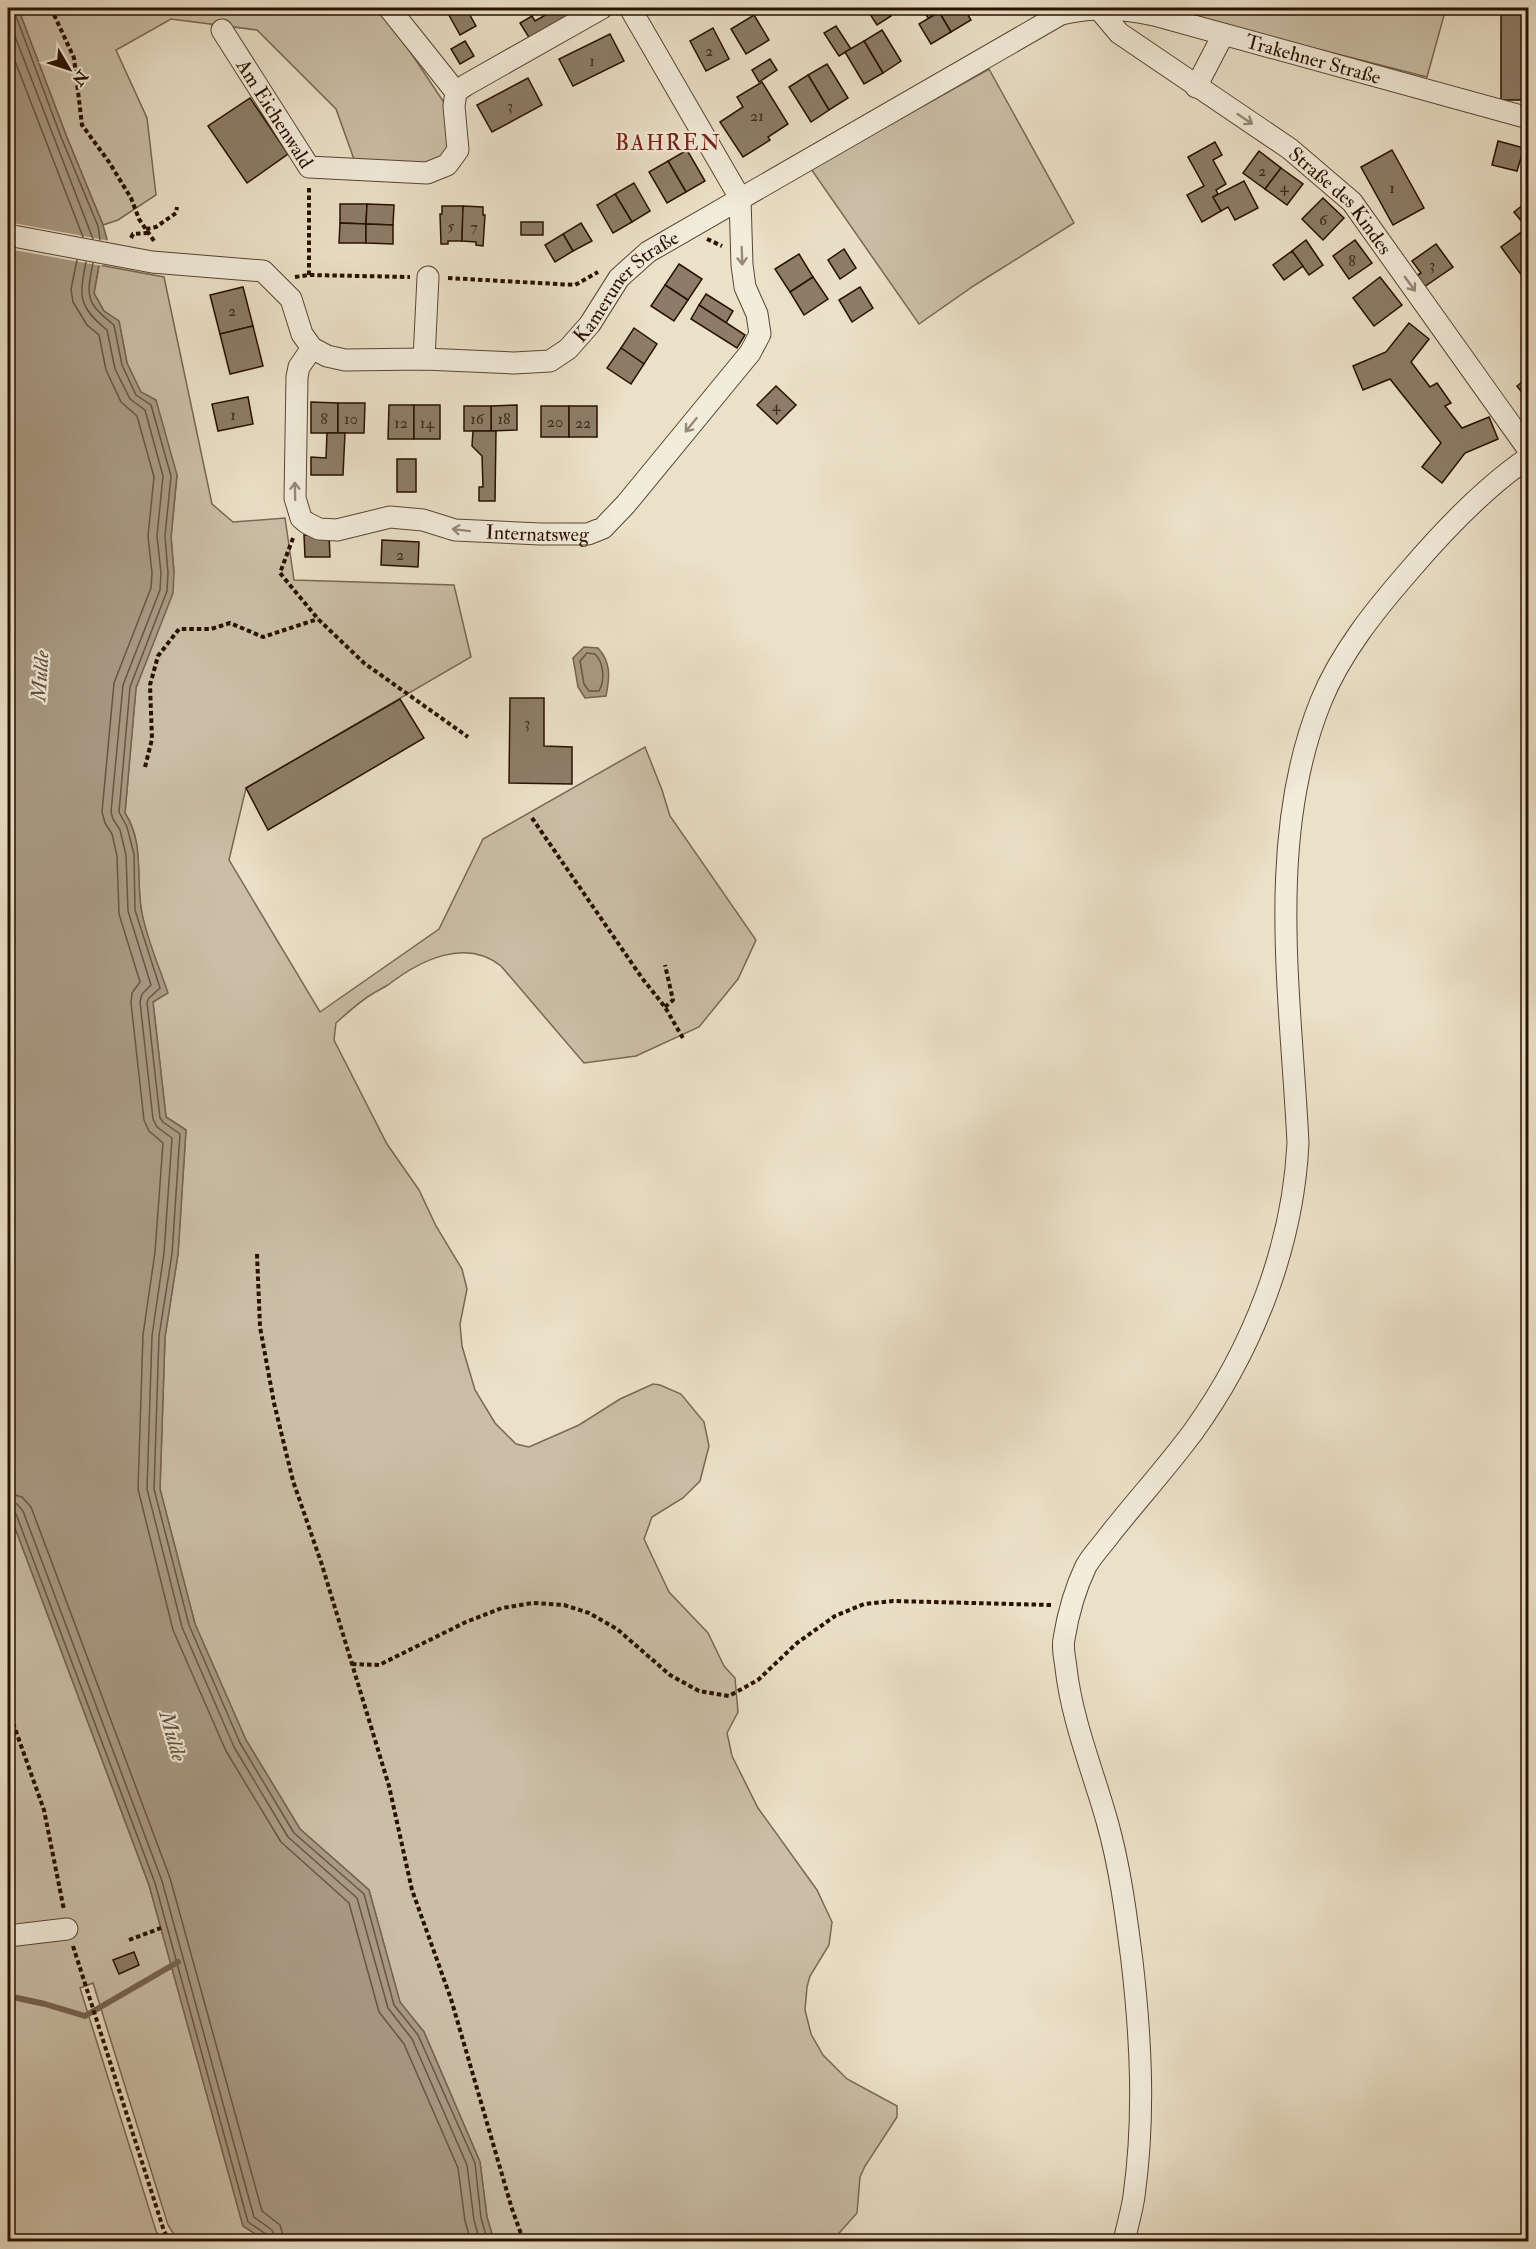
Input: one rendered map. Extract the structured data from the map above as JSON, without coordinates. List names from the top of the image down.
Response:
{
  "streets": {
    "street": [
      "Trakehner Straße",
      "Am Eichenwald",
      "Straße des Kindes",
      "Kameruner Straße",
      "Internatsweg"
    ]
  },
  "crossings": [
    ["Trakehner Straße", "Straße des Kindes"],
    ["Trakehner Straße", "Kameruner Straße"],
    ["Straße des Kindes", "Kameruner Straße"],
    ["Kameruner Straße", "Internatsweg"]
  ],
  "one_way": ["Straße des Kindes"],
  "districts": ["BAHREN"],
  "water": ["Mulde"],
  "house_numbers": [
    "2",
    "1",
    "3",
    "21",
    "2",
    "4",
    "1",
    "6",
    "5",
    "7",
    "8",
    "3",
    "2",
    "4",
    "1",
    "8",
    "10",
    "16",
    "18",
    "20",
    "12",
    "14",
    "22",
    "2",
    "3"
  ],
  "north": "bottom right"
}
